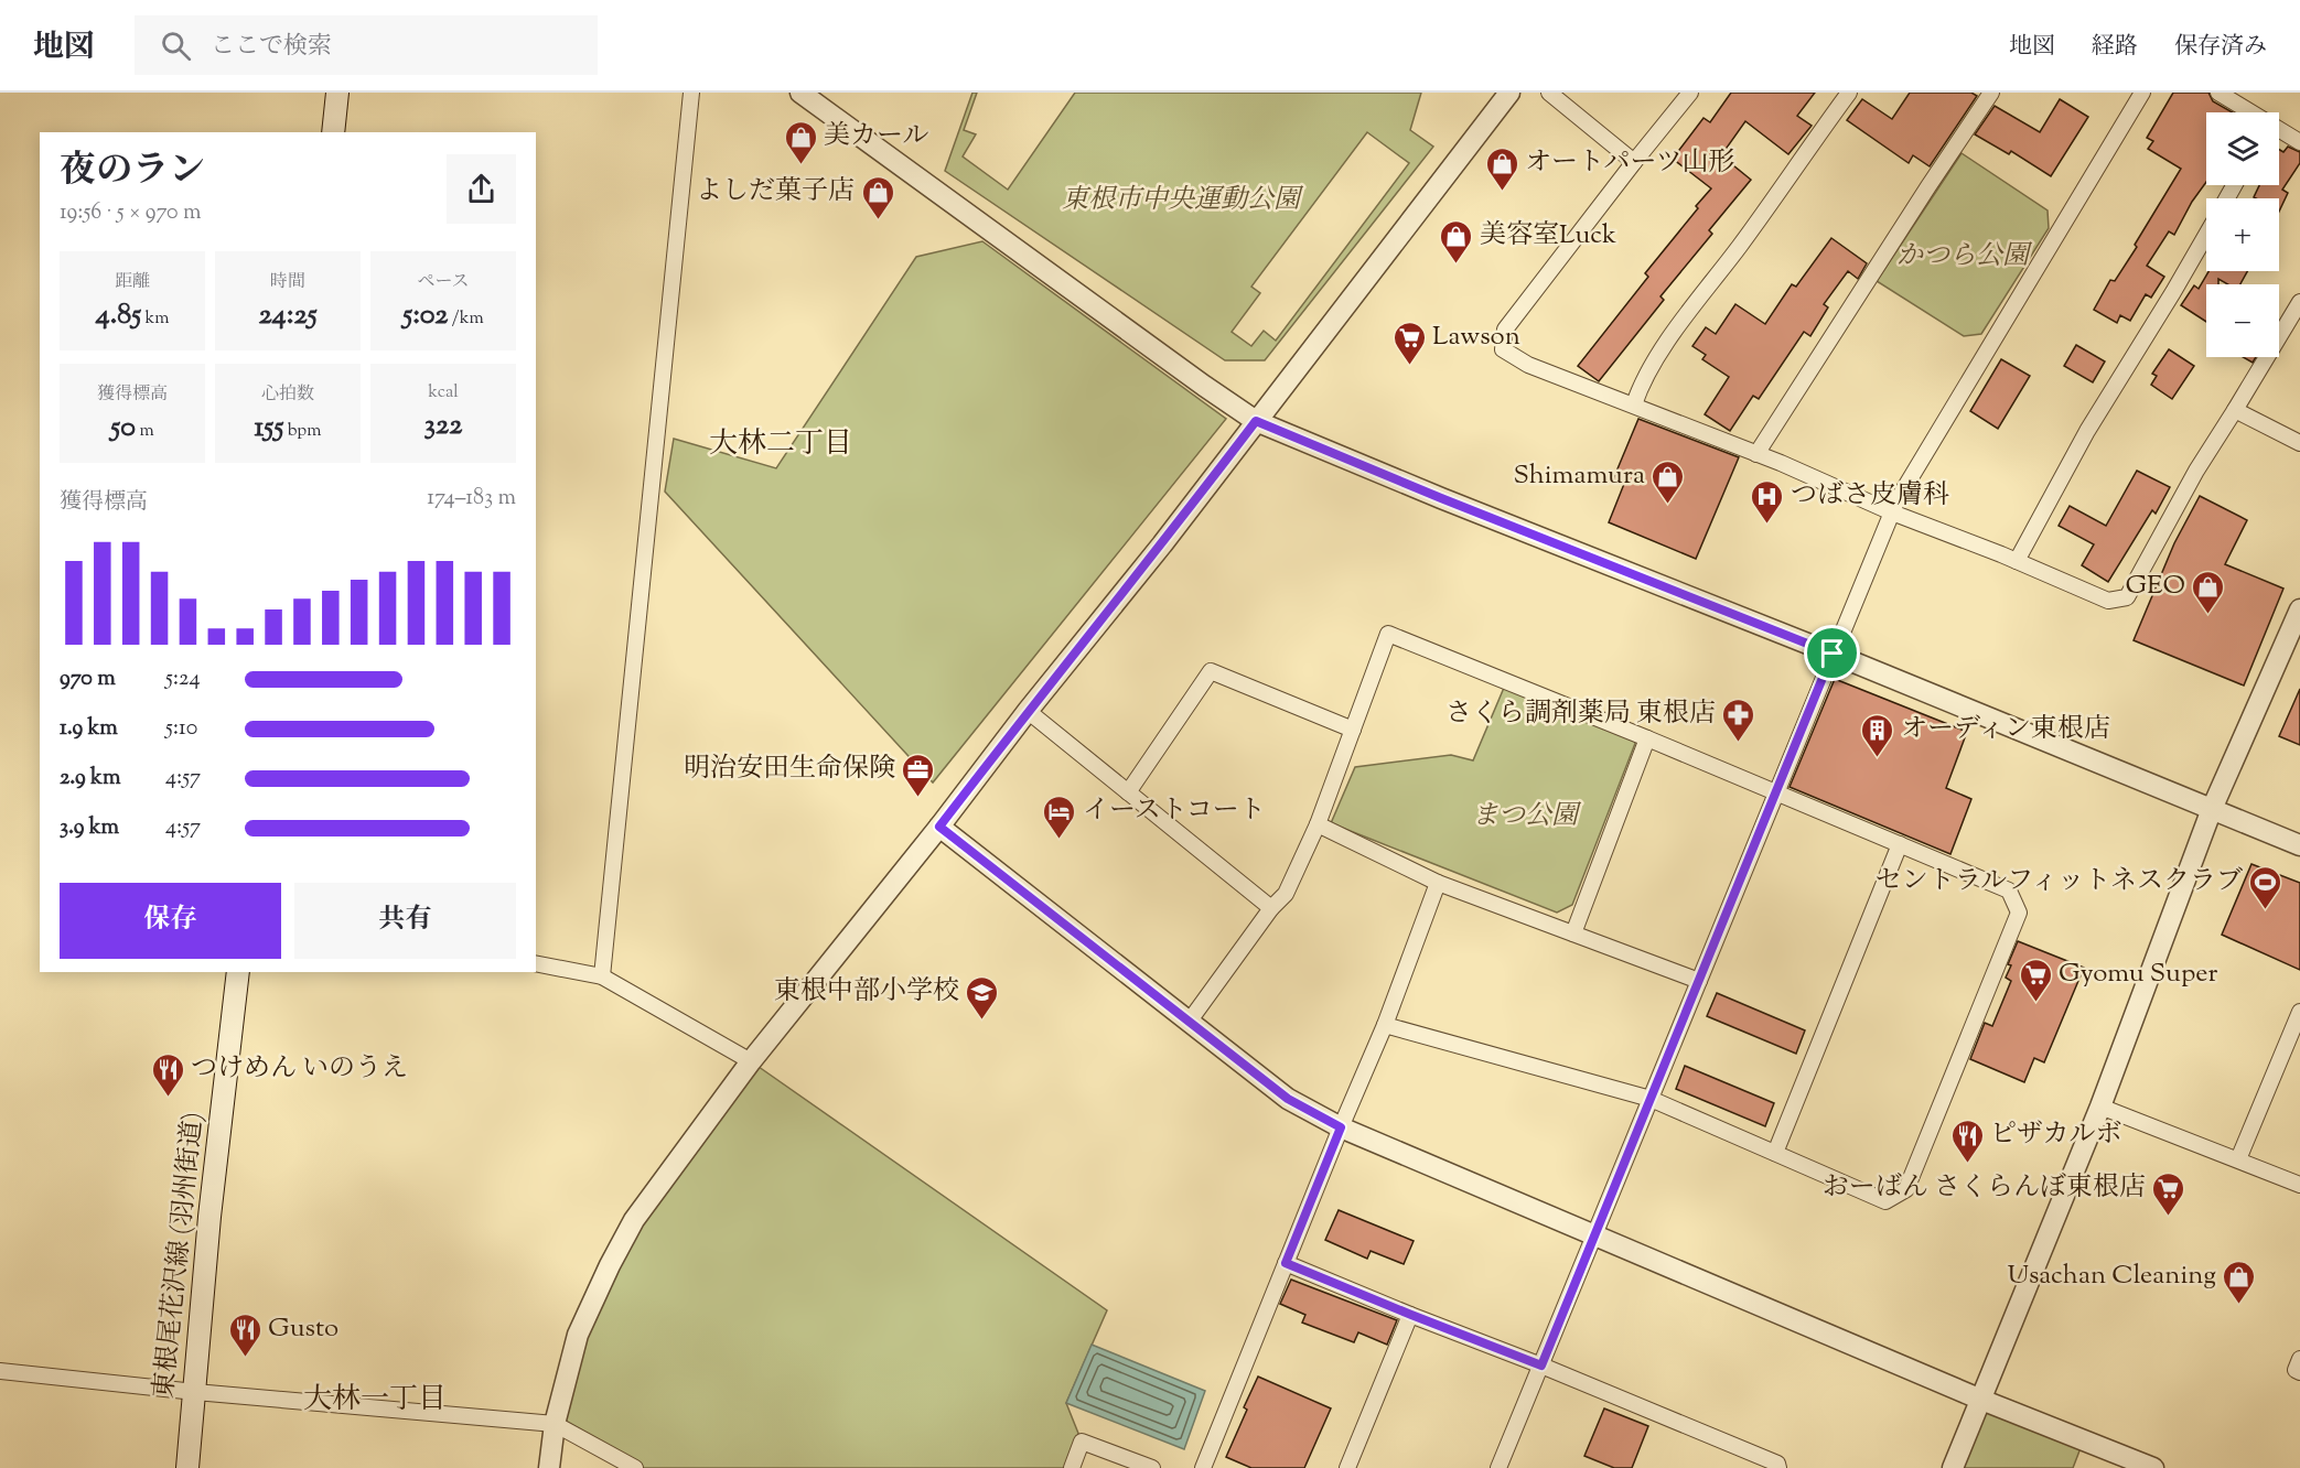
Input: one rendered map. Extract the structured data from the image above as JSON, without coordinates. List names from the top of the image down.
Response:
{
  "streets": {
    "main road": ["東根尾花沢線 (羽州街道)"]
  },
  "districts": ["大林二丁目", "大林一丁目"],
  "parks": ["東根市中央運動公園", "かつら公園", "まつ公園"],
  "places": {
    "shop": [
      "美カール",
      "オートパーツ山形",
      "よしだ菓子店",
      "美容室Luck",
      "Shimamura",
      "GEO",
      "Usachan Cleaning"
    ],
    "supermarket": ["Lawson", "Gyomu Super", "おーばん さくらんぼ東根店"],
    "hospital": ["つばさ皮膚科"],
    "pharmacy": ["さくら調剤薬局 東根店"],
    "building": ["オーディン東根店"],
    "office": ["明治安田生命保険"],
    "hotel": ["イーストコート"],
    "sports": ["セントラルフィットネスクラブ"],
    "school or university": ["東根中部小学校"],
    "restaurant": ["つけめん いのうえ", "ピザカルボ", "Gusto"]
  },
  "page": {
    "header": "地図",
    "search": "ここで検索",
    "nav": ["地図", "経路", "保存済み"],
    "map_buttons": ["+", "−"],
    "heading": ["夜のラン", "19:56 · 5 × 970 m"],
    "stats": [
      ["距離", "4.85 km"],
      ["時間", "24:25"],
      ["ペース", "5:02 /km"],
      ["獲得標高", "50 m"],
      ["心拍数", "155 bpm"],
      ["kcal", "322"]
    ],
    "chart": ["獲得標高", "174–183 m"],
    "list": [
      {
        "name": "970 m",
        "note": "5:24"
      },
      {
        "name": "1.9 km",
        "note": "5:10"
      },
      {
        "name": "2.9 km",
        "note": "4:57"
      },
      {
        "name": "3.9 km",
        "note": "4:57"
      }
    ],
    "buttons": ["保存", "共有"]
  }
}
